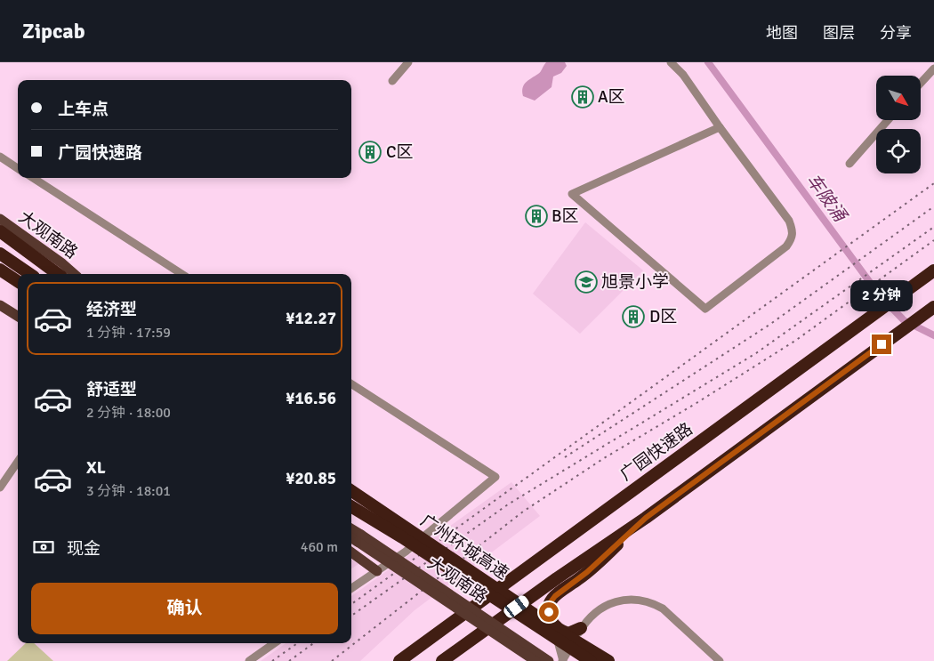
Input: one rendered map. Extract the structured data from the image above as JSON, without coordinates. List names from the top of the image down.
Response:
{
  "streets": {
    "highway": ["广园快速路", "广州环城高速"],
    "main road": ["大观南路"]
  },
  "water": ["车陂涌"],
  "places": {
    "building": [
      "A区",
      "C区",
      "B区",
      "D区"
    ],
    "school or university": ["旭景小学"]
  },
  "north": "bottom right",
  "page": {
    "header": "Zipcab",
    "nav": ["地图", "图层", "分享"],
    "banner": ["上车点", "广园快速路"],
    "bubble": "2 分钟",
    "list": [
      {
        "name": "经济型",
        "note": "1 分钟 · 17:59",
        "value": "¥12.27"
      },
      {
        "name": "舒适型",
        "note": "2 分钟 · 18:00",
        "value": "¥16.56"
      },
      {
        "name": "XL",
        "note": "3 分钟 · 18:01",
        "value": "¥20.85"
      }
    ],
    "pay": ["现金", "460 m"],
    "buttons": "确认"
  }
}
